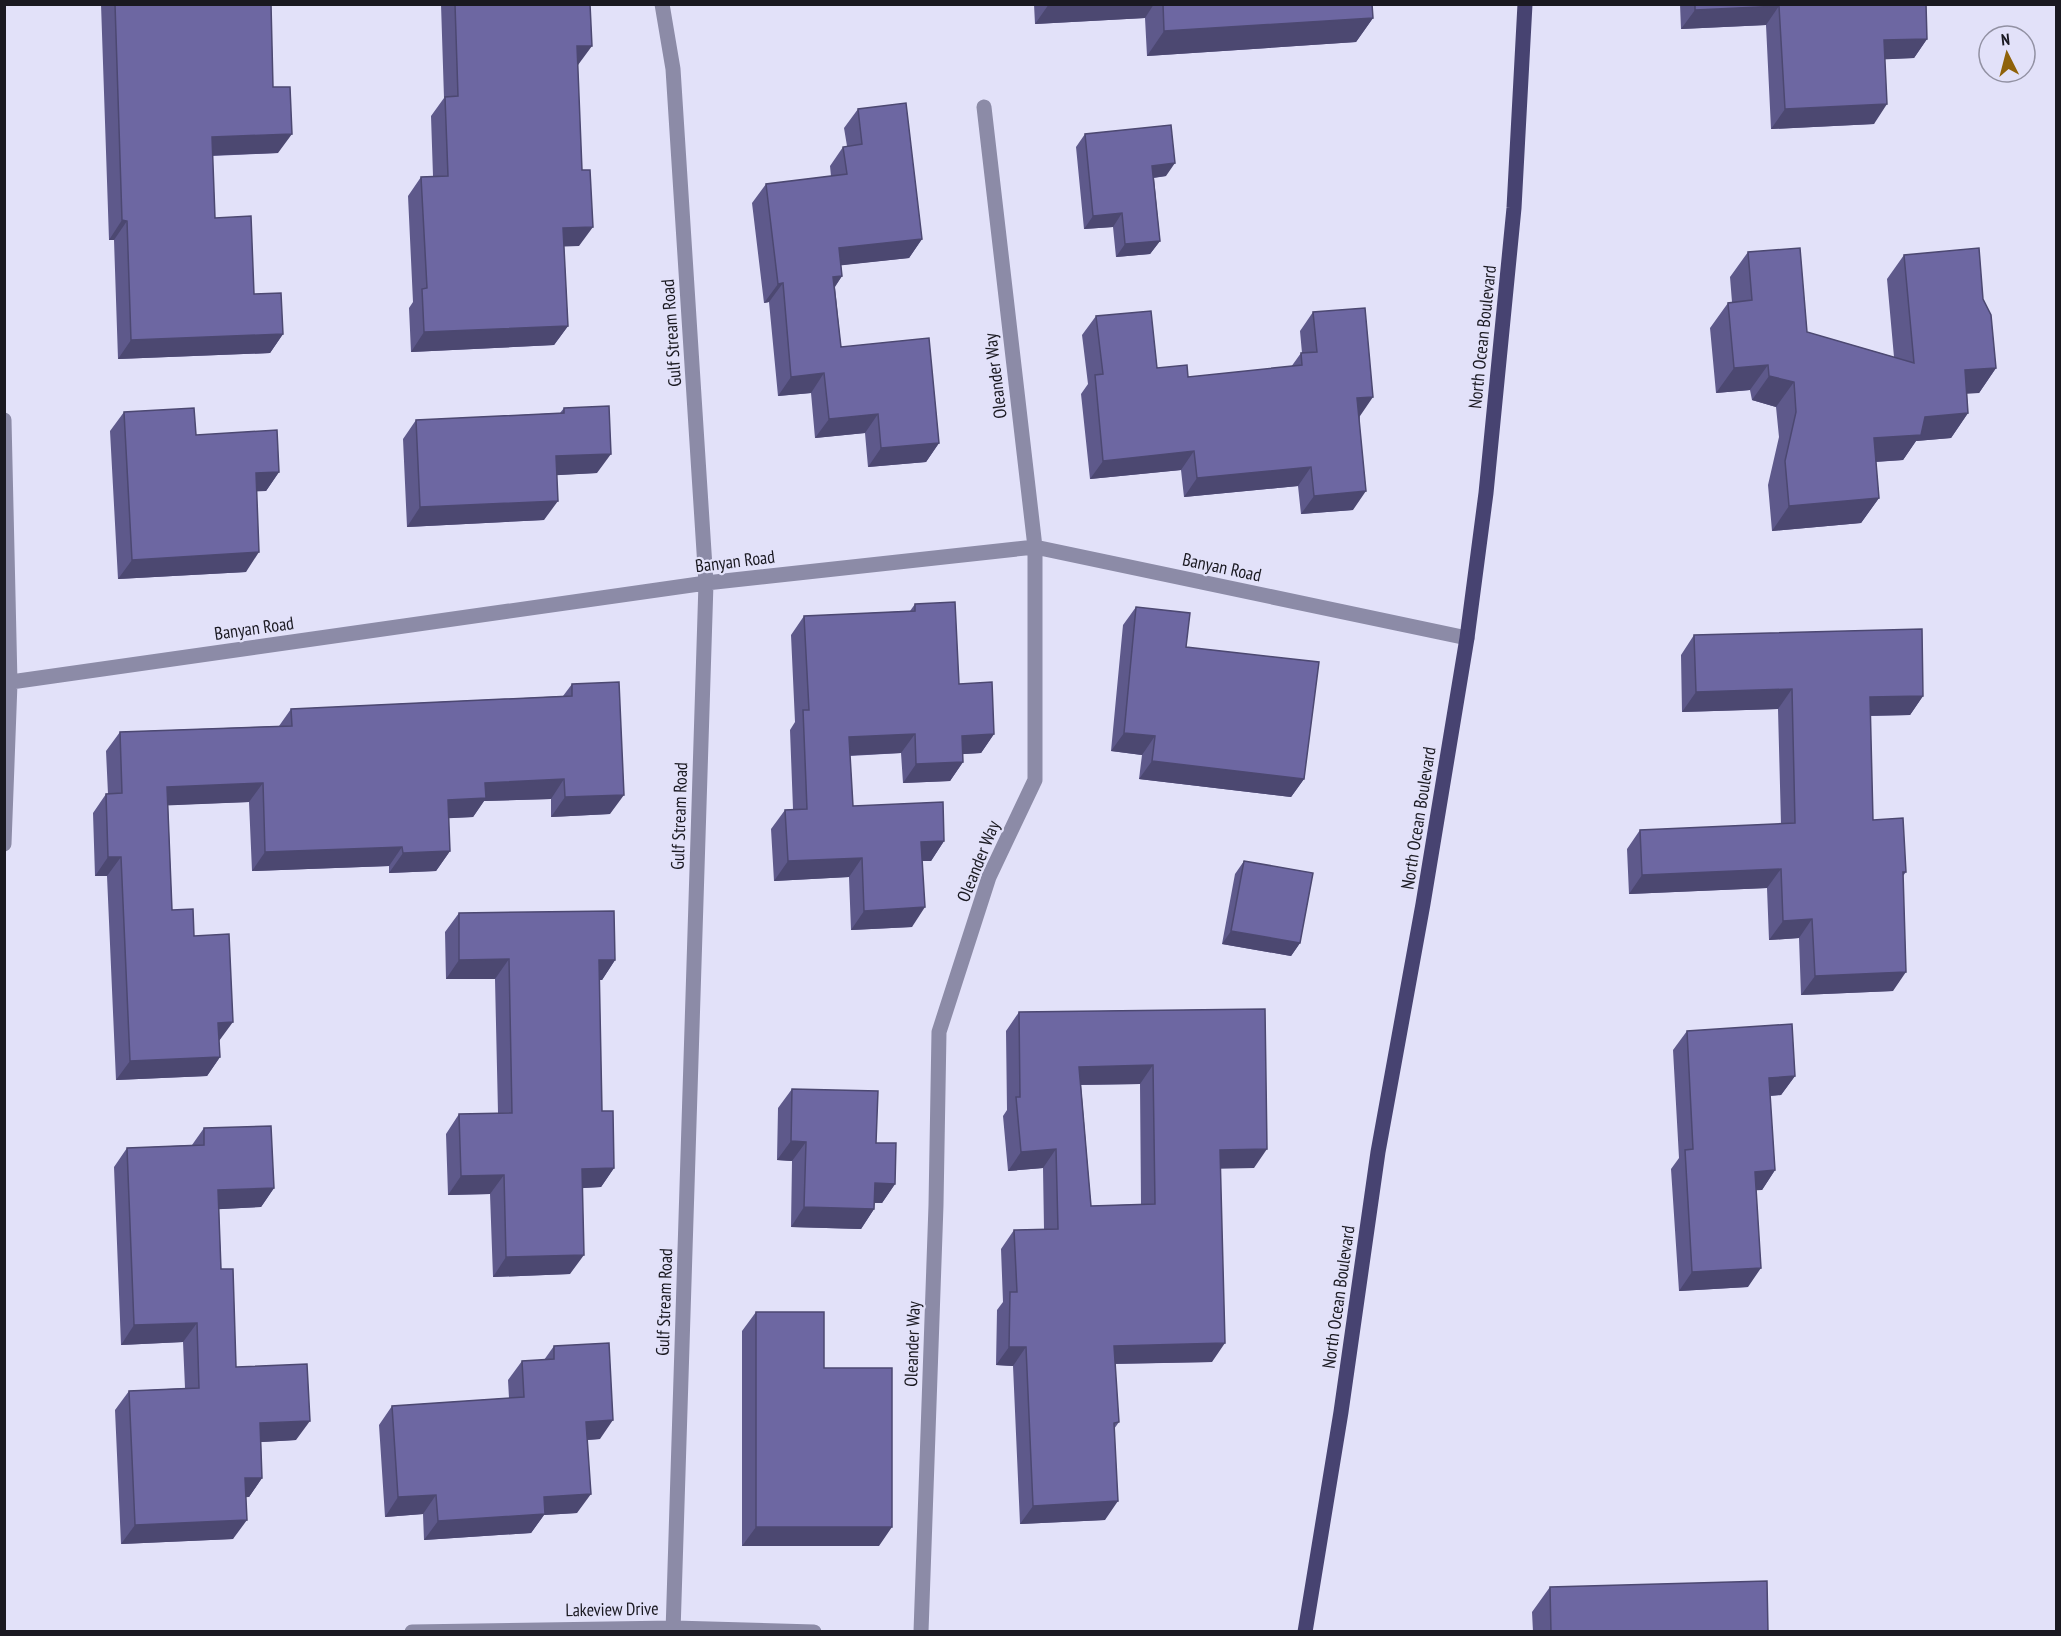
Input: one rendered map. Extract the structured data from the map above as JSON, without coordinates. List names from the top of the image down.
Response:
{
  "streets": {
    "main road": ["North Ocean Boulevard"],
    "street": [
      "Gulf Stream Road",
      "Oleander Way",
      "Banyan Road",
      "Lakeview Drive"
    ]
  },
  "crossings": [
    ["Gulf Stream Road", "Banyan Road"],
    ["Gulf Stream Road", "Lakeview Drive"],
    ["North Ocean Boulevard", "Banyan Road"],
    ["Oleander Way", "Banyan Road"]
  ],
  "north": "top"
}
